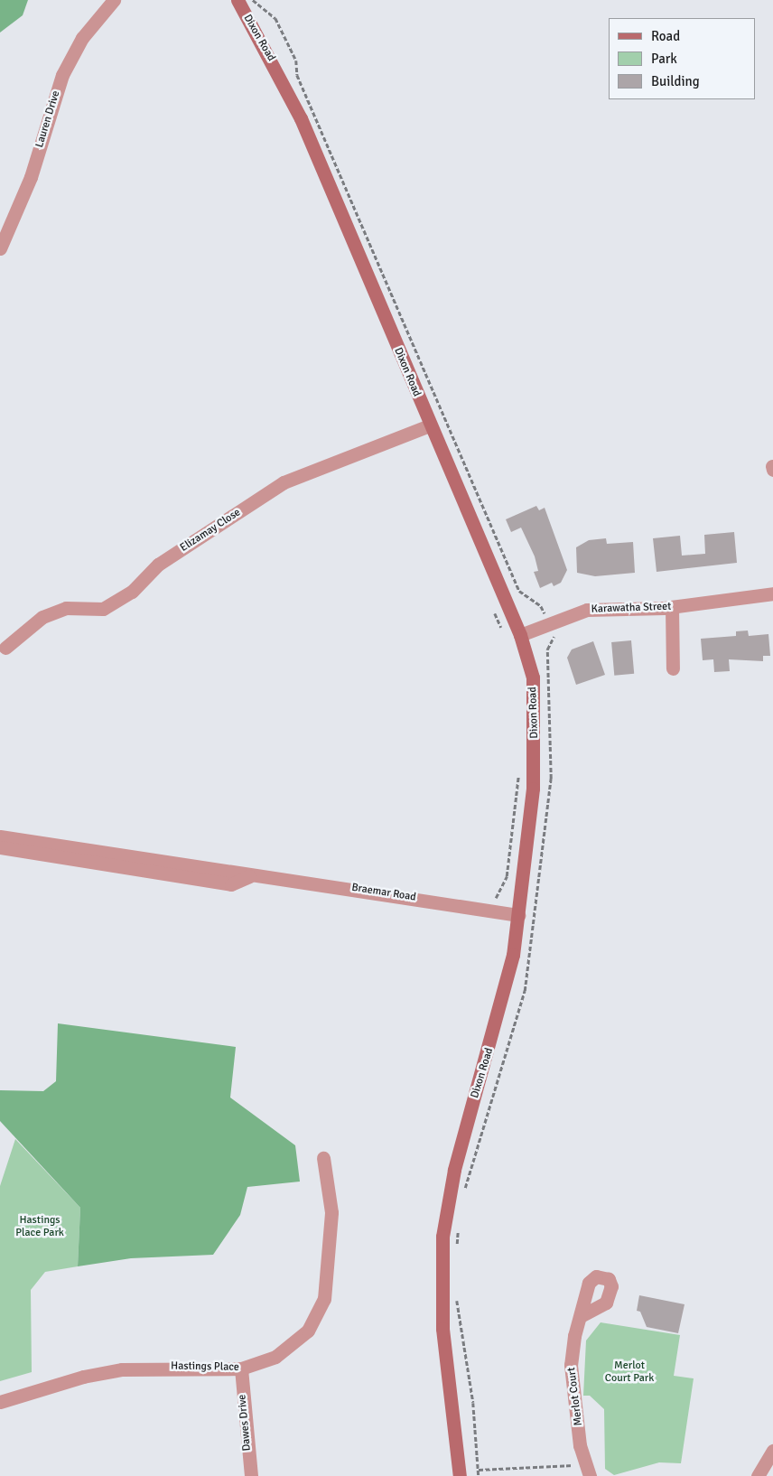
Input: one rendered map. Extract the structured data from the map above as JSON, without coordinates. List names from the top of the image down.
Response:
{
  "streets": {
    "main road": ["Dixon Road"],
    "street": [
      "Lauren Drive",
      "Elizamay Close",
      "Karawatha Street",
      "Braemar Road",
      "Hastings Place",
      "Merlot Court",
      "Dawes Drive"
    ]
  },
  "crossings": [
    ["Dixon Road", "Elizamay Close"],
    ["Dixon Road", "Karawatha Street"],
    ["Dixon Road", "Braemar Road"],
    ["Hastings Place", "Dawes Drive"]
  ],
  "parks": ["Hastings Place Park", "Merlot Court Park"],
  "legend": ["Road", "Park", "Building"]
}
